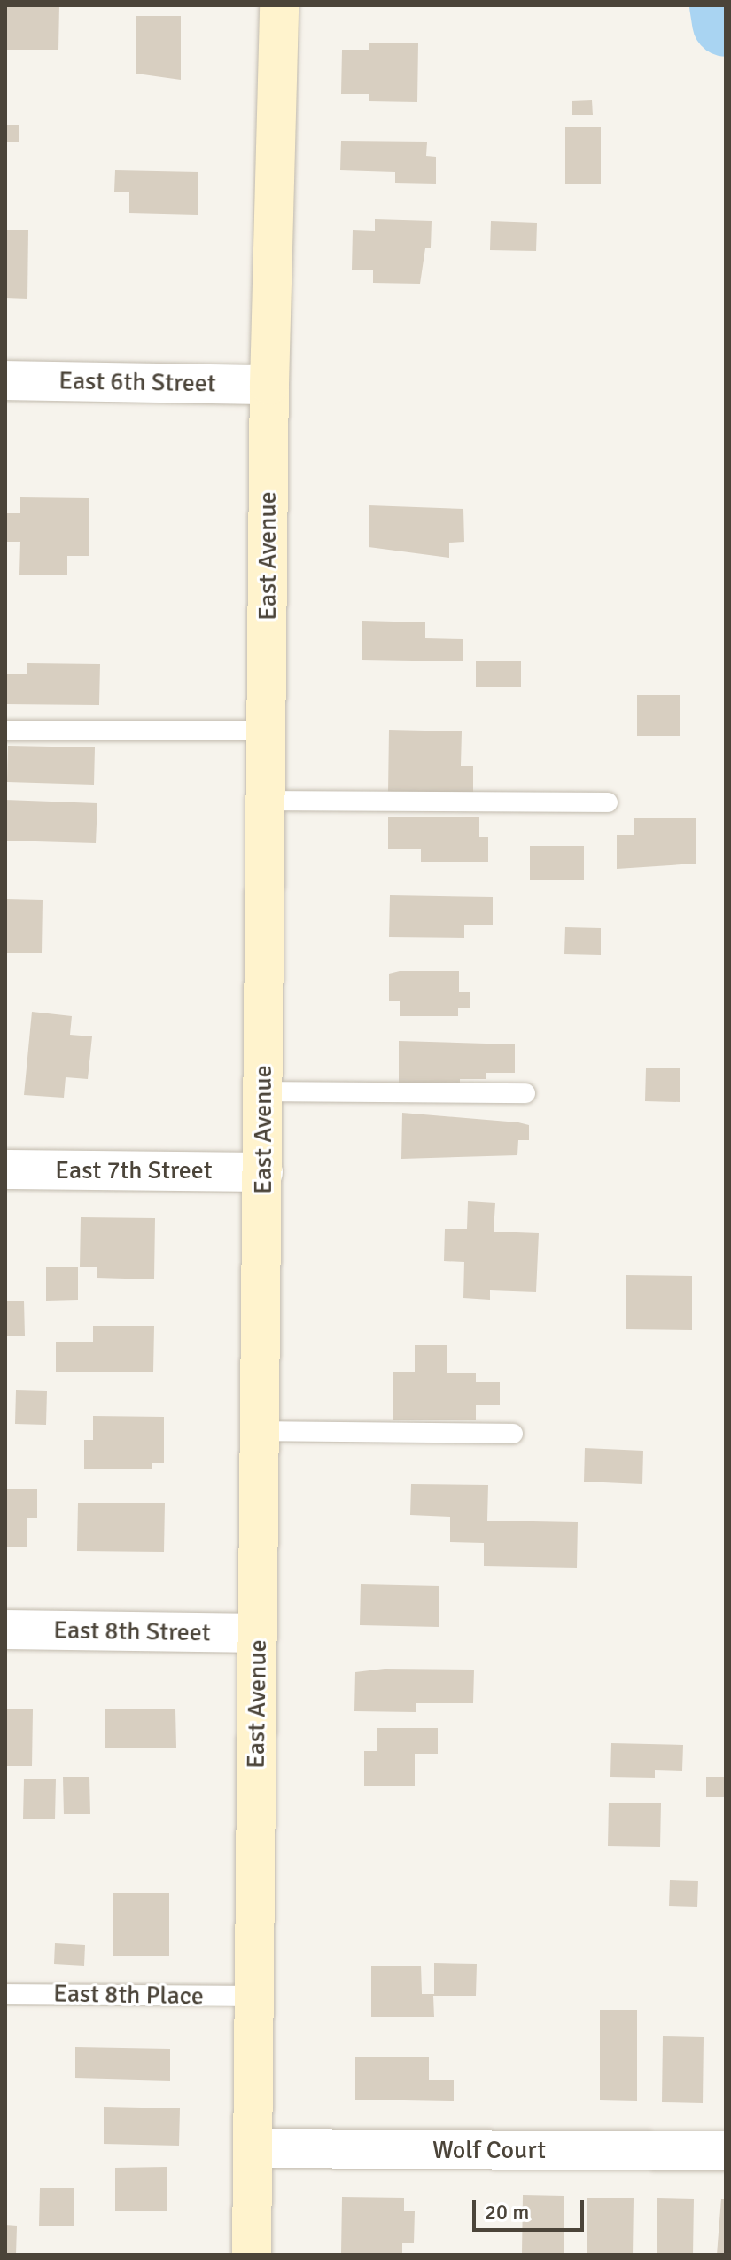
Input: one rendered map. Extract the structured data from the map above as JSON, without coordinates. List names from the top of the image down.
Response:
{
  "streets": {
    "street": [
      "East 6th Street",
      "East Avenue",
      "East 7th Street",
      "East 8th Street",
      "Wolf Court"
    ],
    "lane": ["East 8th Place"]
  },
  "crossings": [
    ["East 6th Street", "East Avenue"],
    ["East Avenue", "East 7th Street"],
    ["East Avenue", "East 8th Street"],
    ["East Avenue", "East 8th Place"],
    ["East Avenue", "Wolf Court"]
  ],
  "scale_bar": "20 m"
}
